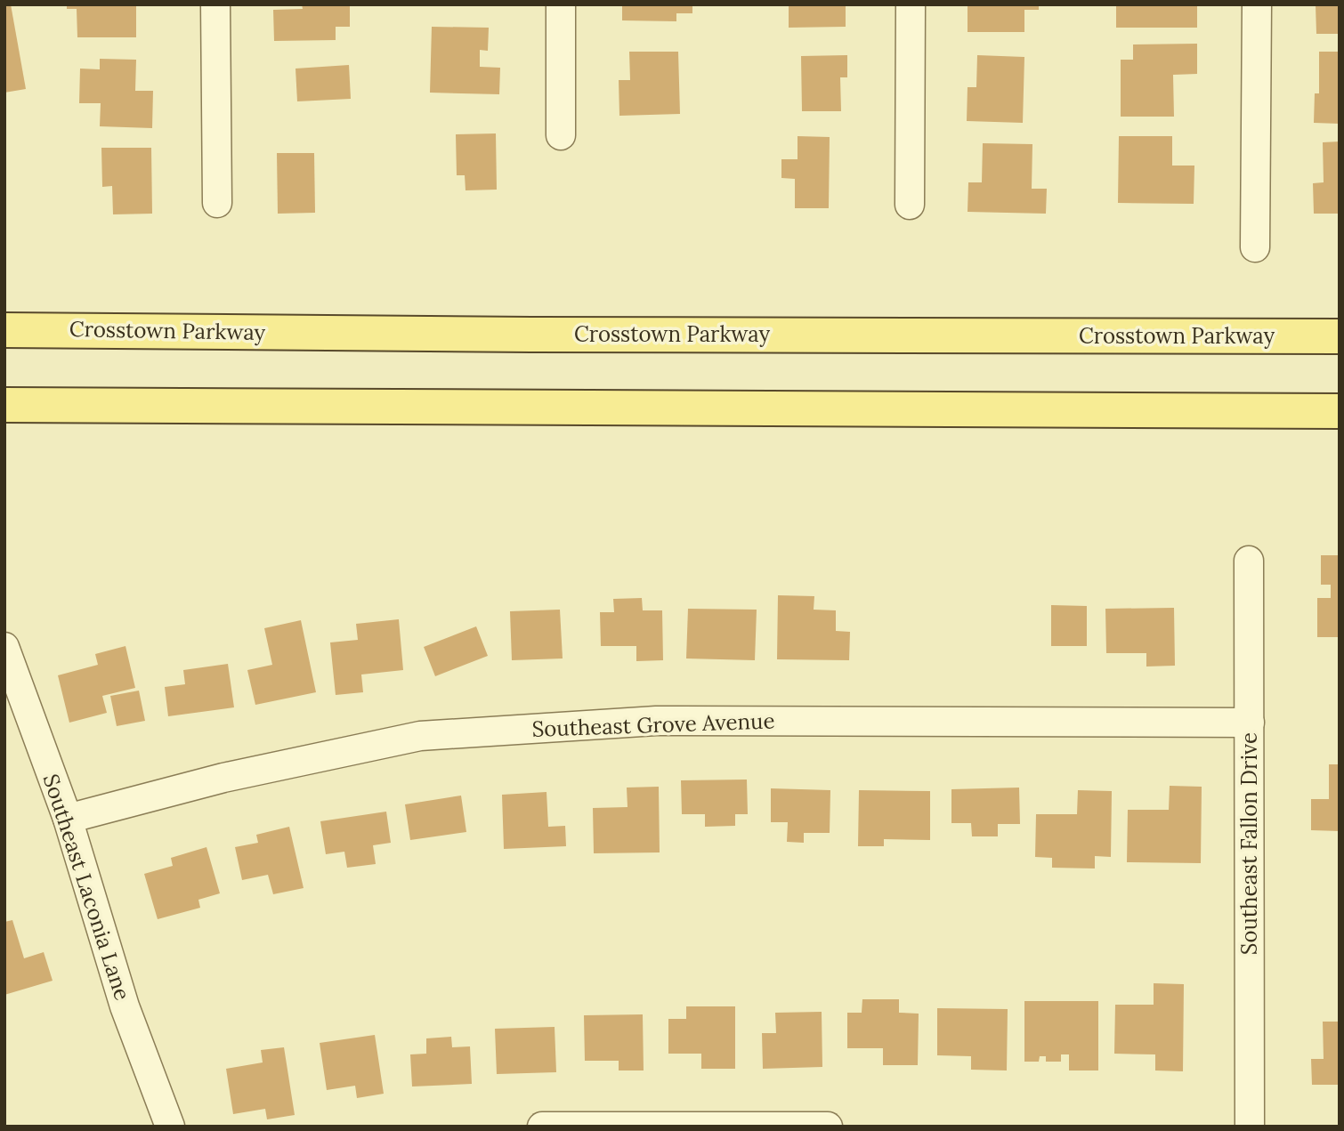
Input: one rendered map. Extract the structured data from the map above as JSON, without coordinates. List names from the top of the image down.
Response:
{
  "streets": {
    "main road": ["Crosstown Parkway"],
    "street": ["Southeast Grove Avenue", "Southeast Fallon Drive", "Southeast Laconia Lane"]
  },
  "crossings": [
    ["Southeast Grove Avenue", "Southeast Fallon Drive"],
    ["Southeast Grove Avenue", "Southeast Laconia Lane"]
  ]
}
